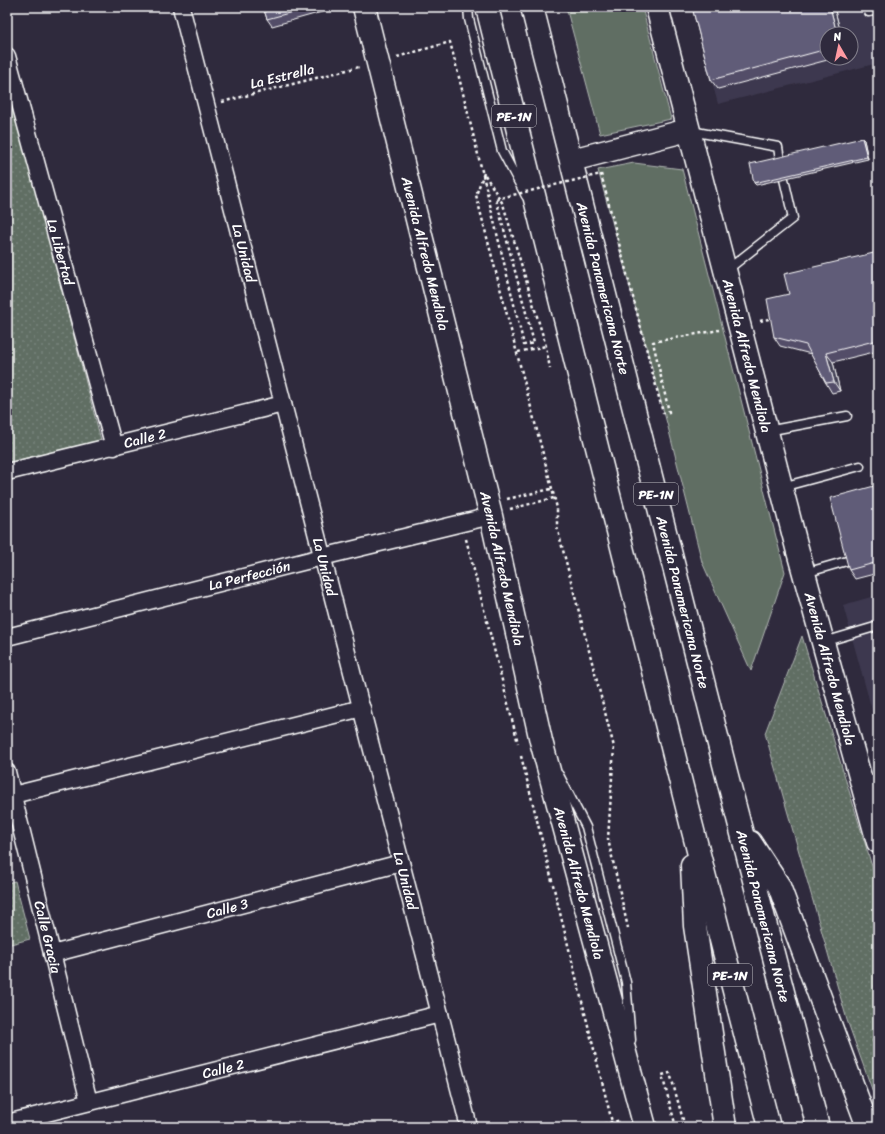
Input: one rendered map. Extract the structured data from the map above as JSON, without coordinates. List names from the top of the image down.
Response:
{
  "streets": {
    "main road": ["PE-1N", "Avenida Alfredo Mendiola", "Avenida Panamericana Norte"],
    "street": [
      "La Libertad",
      "La Unidad",
      "Calle 2",
      "La Perfección",
      "Calle 3",
      "Calle Gracia"
    ],
    "path": ["La Estrella"]
  },
  "crossings": [
    ["La Estrella", "La Unidad"],
    ["La Libertad", "Calle 2"],
    ["La Unidad", "Calle 2"],
    ["La Unidad", "La Perfección"],
    ["La Unidad", "Calle 3"],
    ["Avenida Alfredo Mendiola", "La Perfección"],
    ["Calle 2", "Calle Gracia"],
    ["Calle 3", "Calle Gracia"]
  ],
  "north": "top"
}
